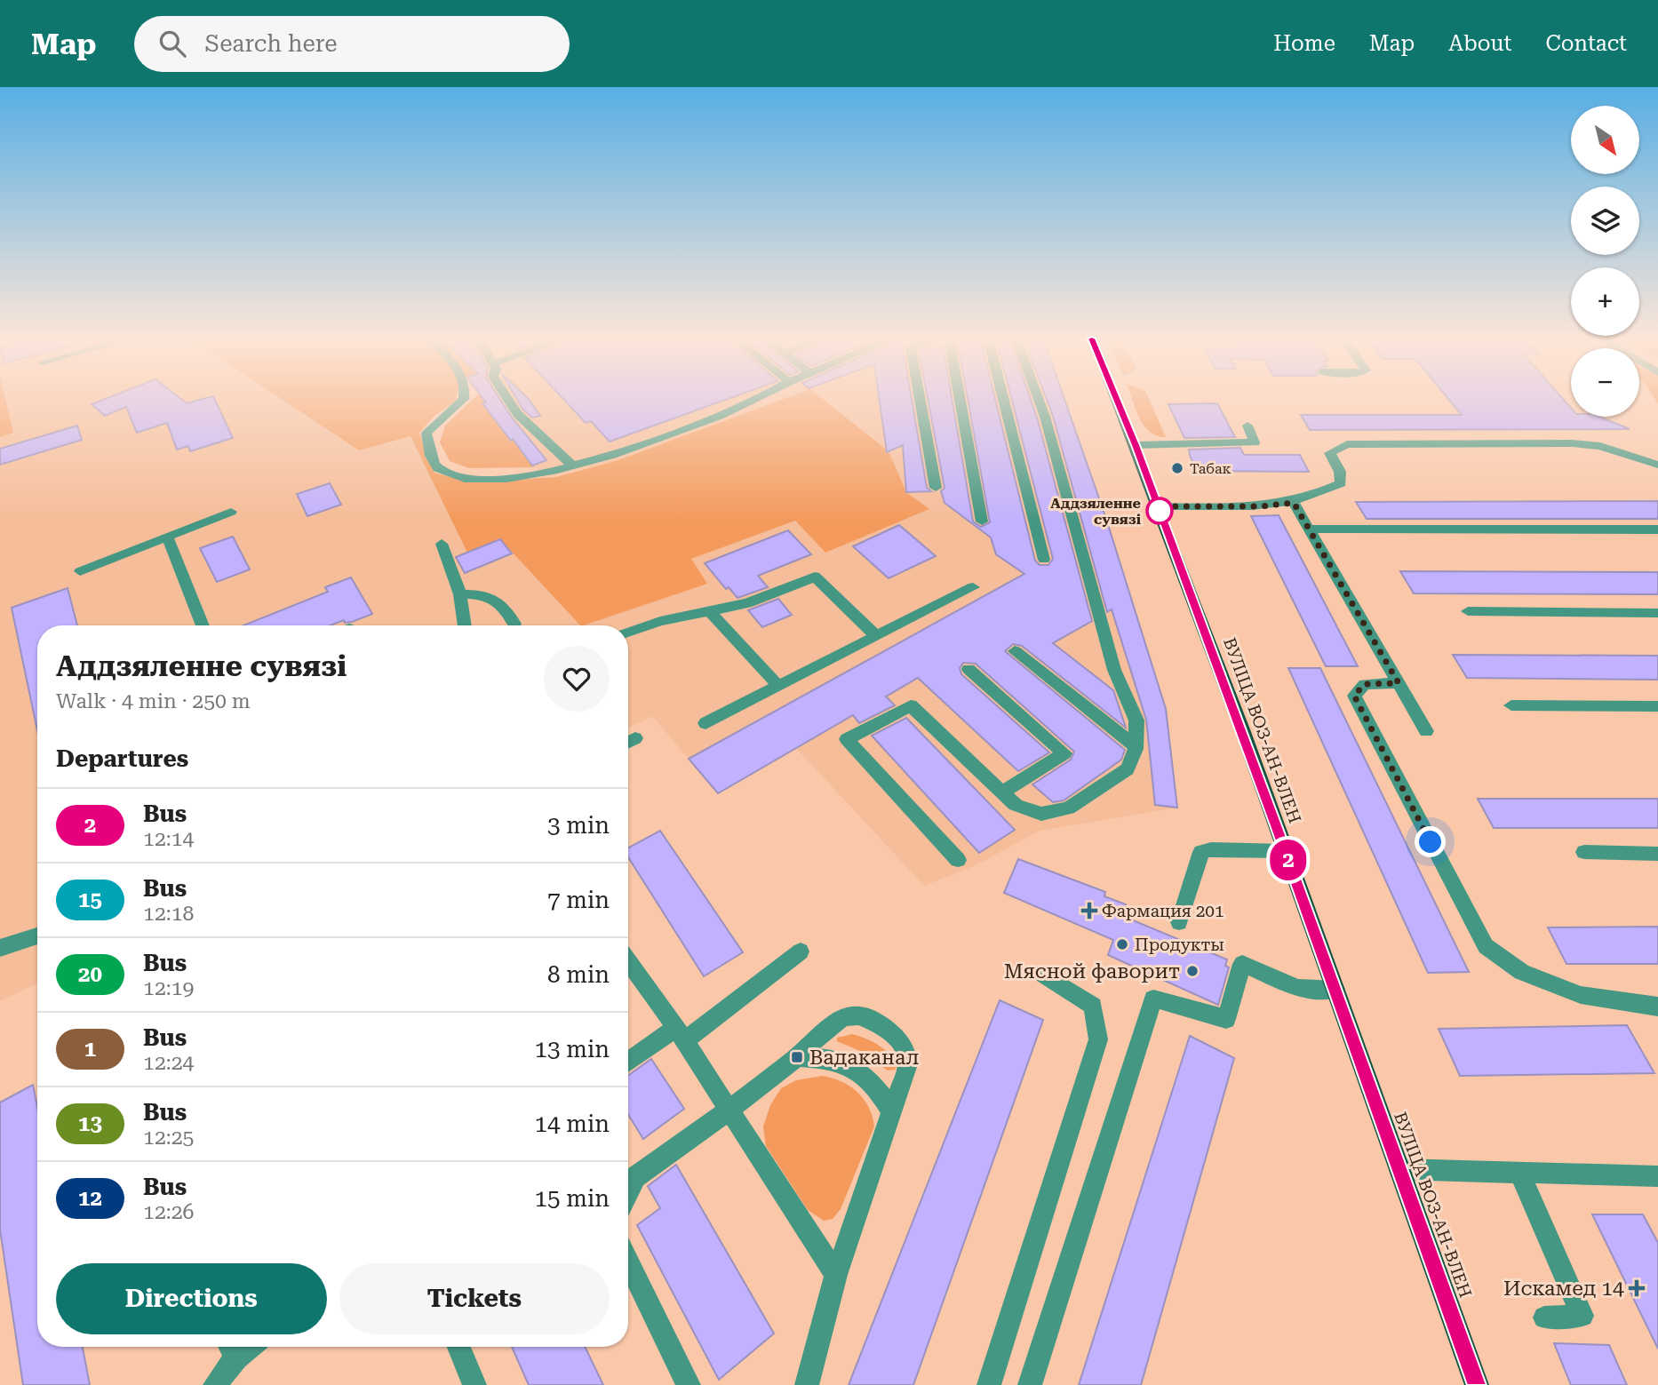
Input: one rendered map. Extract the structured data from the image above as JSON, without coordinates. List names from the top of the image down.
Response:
{
  "streets": {
    "main road": ["ВУЛІЦА ВОЗ-АН-ВЛЕН"]
  },
  "places": {
    "other": [
      "Табак",
      "Аддзяленне сувязі",
      "Продукты",
      "Мясной фаворит"
    ],
    "health": ["Фармация 201", "Искамед 14"],
    "transit": ["Вадаканал"]
  },
  "lines": ["bus line 2"],
  "north": "bottom right",
  "page": {
    "header": "Map",
    "search": "Search here",
    "nav": [
      "Home",
      "Map",
      "About",
      "Contact"
    ],
    "on_map": "2",
    "map_buttons": ["+", "−"],
    "heading": [
      ["Аддзяленне сувязі", "Walk · 4 min · 250 m"],
      "Departures"
    ],
    "list": [
      {
        "mark": "2",
        "name": "Bus",
        "note": "12:14",
        "value": "3 min"
      },
      {
        "mark": "15",
        "name": "Bus",
        "note": "12:18",
        "value": "7 min"
      },
      {
        "mark": "20",
        "name": "Bus",
        "note": "12:19",
        "value": "8 min"
      },
      {
        "mark": "1",
        "name": "Bus",
        "note": "12:24",
        "value": "13 min"
      },
      {
        "mark": "13",
        "name": "Bus",
        "note": "12:25",
        "value": "14 min"
      },
      {
        "mark": "12",
        "name": "Bus",
        "note": "12:26",
        "value": "15 min"
      }
    ],
    "buttons": ["Directions", "Tickets"]
  }
}
